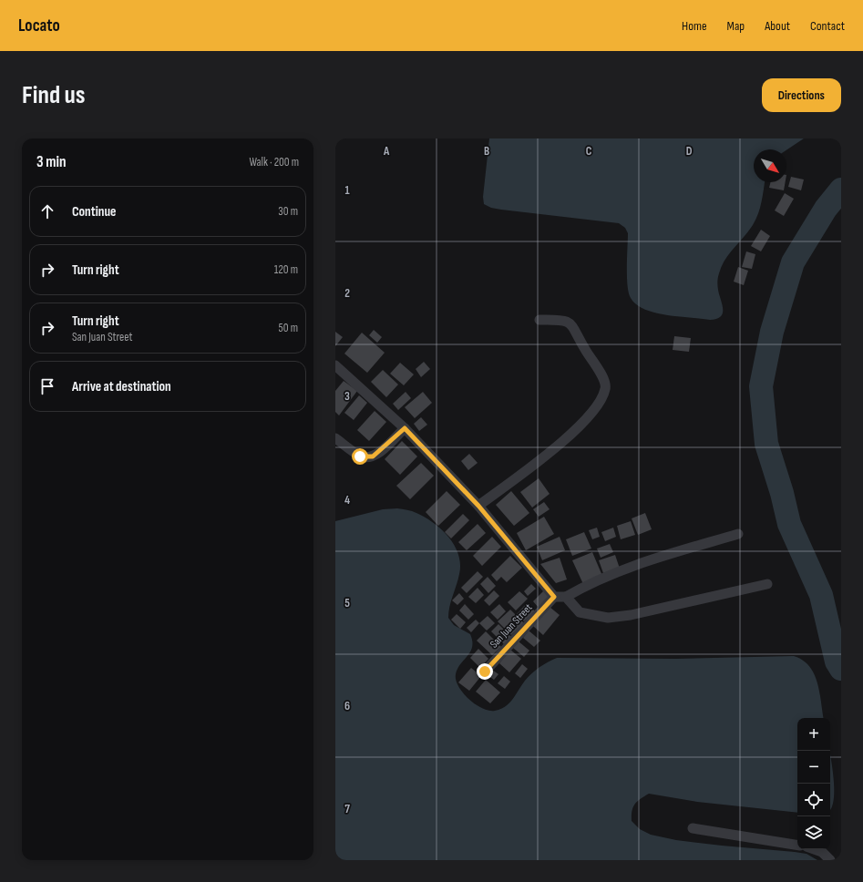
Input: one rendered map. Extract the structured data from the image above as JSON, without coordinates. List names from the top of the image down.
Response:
{
  "streets": {
    "street": ["San Juan Street"]
  },
  "north": "bottom right",
  "page": {
    "header": "Locato",
    "nav": [
      "Home",
      "Map",
      "About",
      "Contact"
    ],
    "buttons": "Directions",
    "title": "Find us",
    "heading": ["3 min", "Walk · 200 m"],
    "list": [
      ["Continue", "30 m"],
      ["Turn right", "120 m"],
      ["Turn right", "San Juan Street", "50 m"],
      "Arrive at destination"
    ],
    "map_buttons": ["+", "−"]
  },
  "grid": {
    "columns": [
      "A",
      "B",
      "C",
      "D"
    ],
    "rows": [
      "1",
      "2",
      "3",
      "4",
      "5",
      "6",
      "7"
    ]
  }
}
